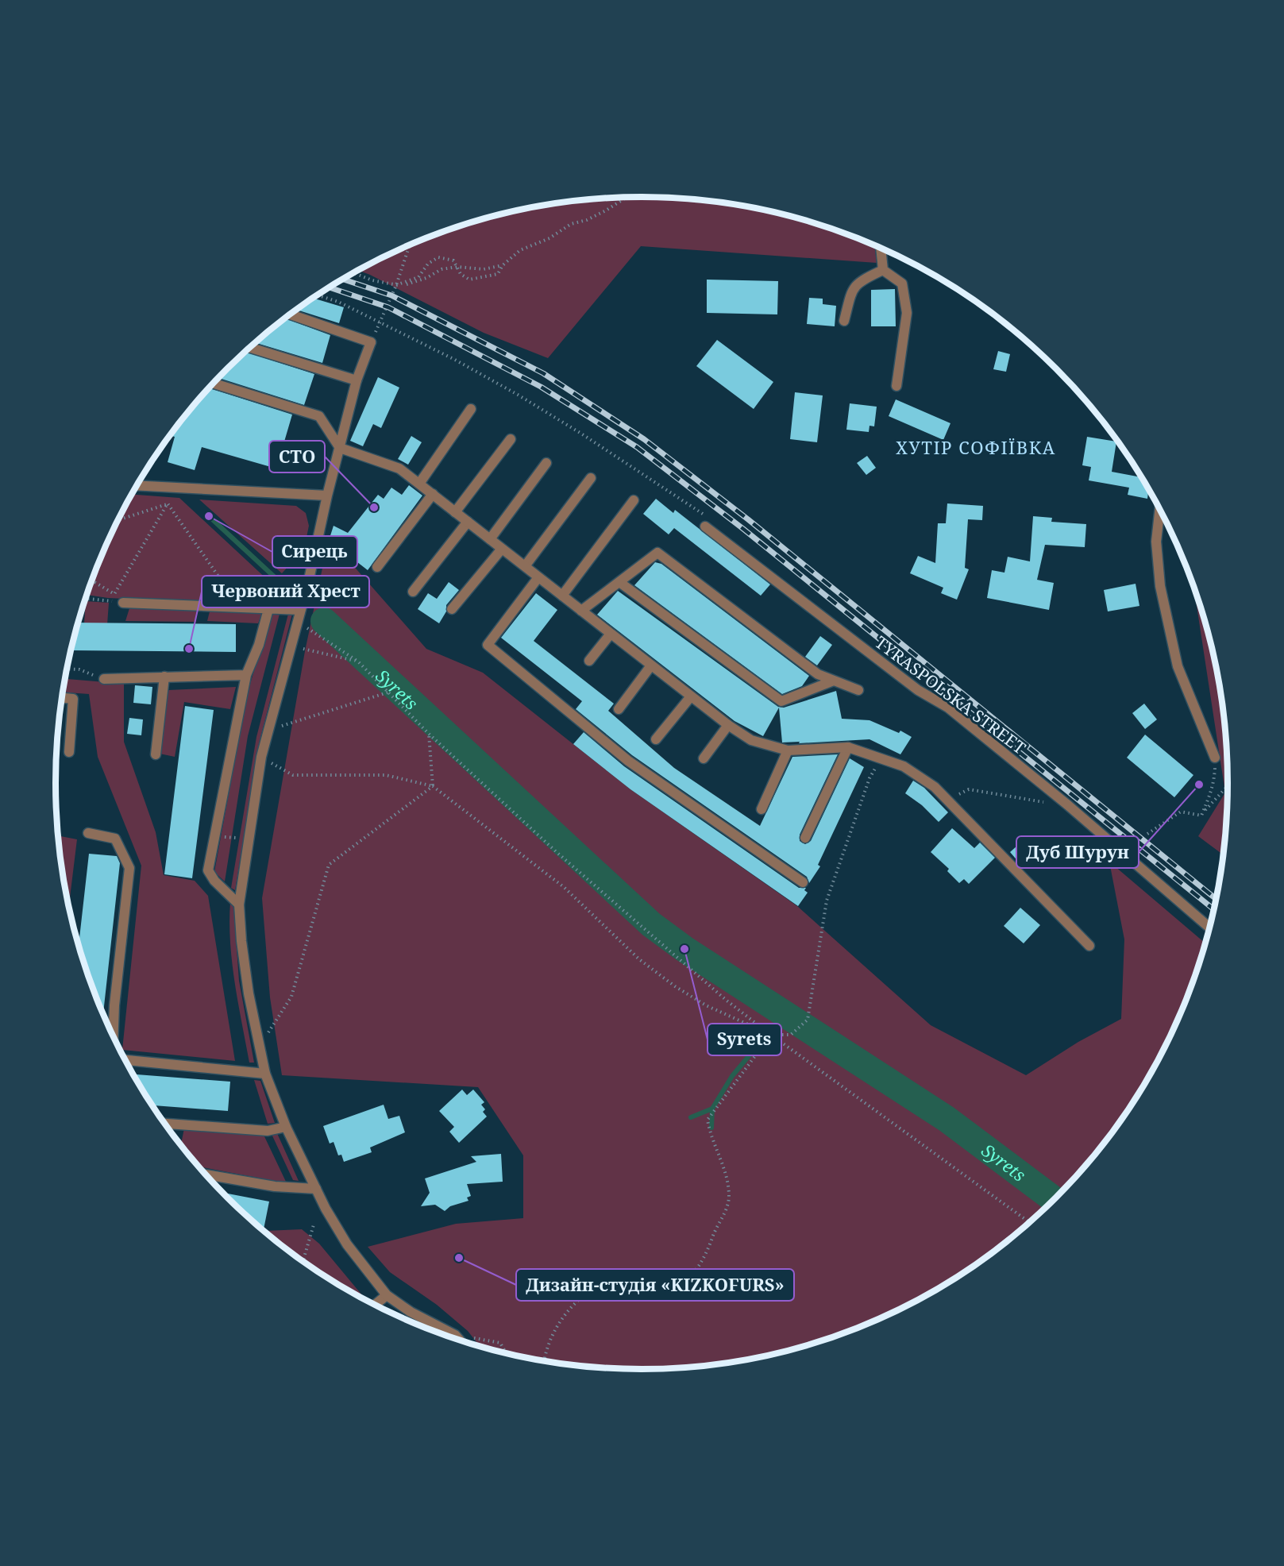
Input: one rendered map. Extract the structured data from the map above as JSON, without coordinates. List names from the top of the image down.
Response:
{
  "streets": {
    "street": ["TYRASPOLSKA STREET"]
  },
  "districts": ["ХУТІР СОФІЇВКА"],
  "water": ["Syrets"],
  "places": [
    "СТО",
    "Сирець",
    "Червоний Хрест",
    "Дуб Шурун",
    "Syrets",
    "Дизайн-студія «KIZKOFURS»"
  ]
}
